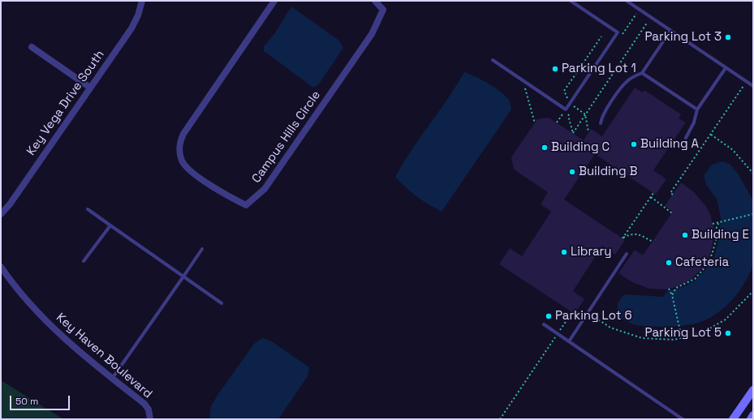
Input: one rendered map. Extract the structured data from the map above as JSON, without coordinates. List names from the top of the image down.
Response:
{
  "streets": {
    "street": ["Key Vega Drive South", "Campus Hills Circle", "Key Haven Boulevard"]
  },
  "places": [
    "Parking Lot 3",
    "Parking Lot 1",
    "Building A",
    "Building C",
    "Building B",
    "Building E",
    "Library",
    "Cafeteria",
    "Parking Lot 6",
    "Parking Lot 5"
  ],
  "scale_bar": "50 m"
}
